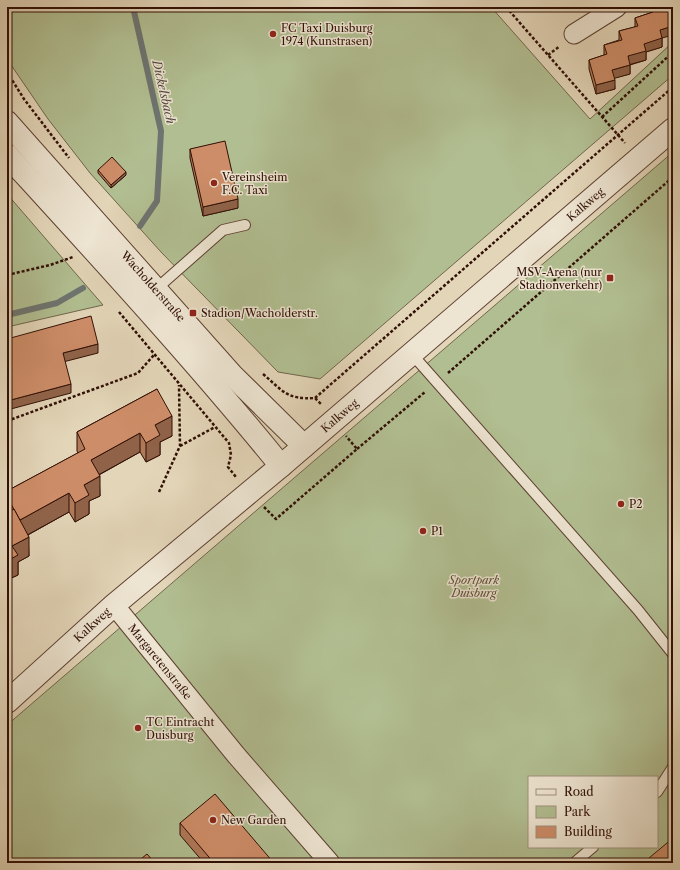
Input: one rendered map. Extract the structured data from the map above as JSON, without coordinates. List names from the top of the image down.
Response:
{
  "streets": {
    "street": ["Kalkweg", "Wacholderstraße", "Margaretenstraße"]
  },
  "crossings": [
    ["Kalkweg", "Wacholderstraße"],
    ["Kalkweg", "Margaretenstraße"]
  ],
  "water": ["Dickelsbach"],
  "parks": ["Sportpark Duisburg"],
  "places": {
    "other": [
      "FC Taxi Duisburg 1974 (Kunstrasen)",
      "Vereinsheim F.C. Taxi",
      "P2",
      "P1",
      "TC Eintracht Duisburg",
      "New Garden"
    ],
    "transit": ["MSV-Arena (nur Stadionverkehr)", "Stadion/Wacholderstr."]
  },
  "legend": ["Road", "Park", "Building"]
}
